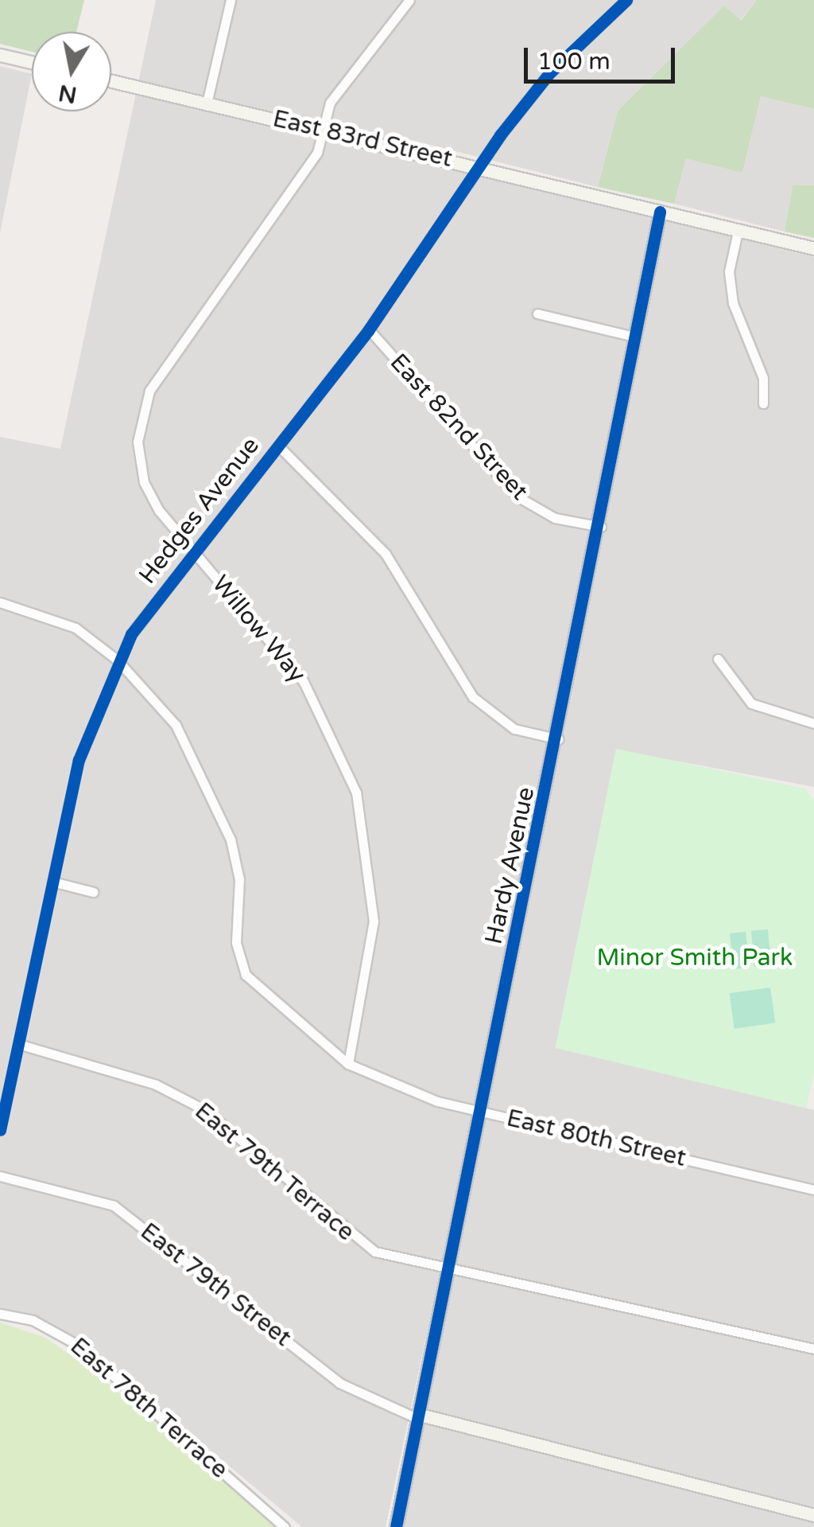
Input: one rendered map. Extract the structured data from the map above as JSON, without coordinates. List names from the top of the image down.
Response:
{
  "streets": {
    "street": [
      "East 83rd Street",
      "East 82nd Street",
      "Hedges Avenue",
      "Willow Way",
      "Hardy Avenue",
      "East 80th Street",
      "East 79th Terrace",
      "East 79th Street",
      "East 78th Terrace"
    ]
  },
  "crossings": [
    ["East 83rd Street", "Hedges Avenue"],
    ["East 83rd Street", "Willow Way"],
    ["East 83rd Street", "Hardy Avenue"],
    ["East 82nd Street", "Hedges Avenue"],
    ["East 82nd Street", "Hardy Avenue"],
    ["Hedges Avenue", "Willow Way"],
    ["Hedges Avenue", "East 80th Street"],
    ["Hedges Avenue", "East 79th Terrace"],
    ["Willow Way", "East 80th Street"],
    ["Hardy Avenue", "East 80th Street"],
    ["Hardy Avenue", "East 79th Terrace"],
    ["Hardy Avenue", "East 79th Street"]
  ],
  "parks": ["Minor Smith Park"],
  "scale_bar": "100 m",
  "north": "bottom"
}
